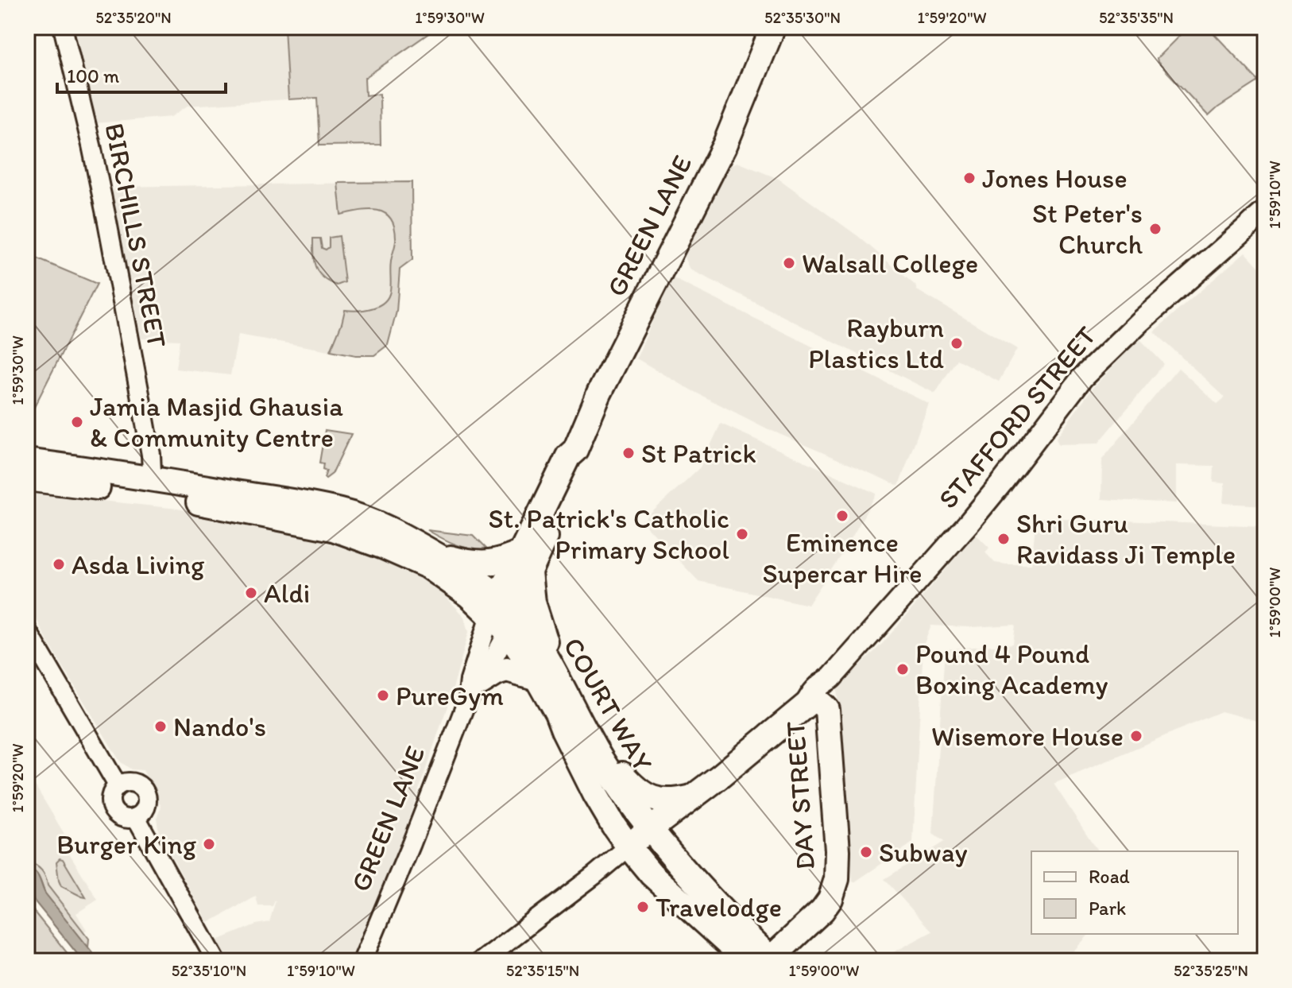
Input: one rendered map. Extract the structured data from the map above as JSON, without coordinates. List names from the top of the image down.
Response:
{
  "streets": {
    "highway": ["GREEN LANE", "COURT WAY", "DAY STREET"],
    "main road": ["STAFFORD STREET"],
    "street": ["BIRCHILLS STREET"]
  },
  "crossings": [
    ["GREEN LANE", "COURT WAY"],
    ["STAFFORD STREET", "DAY STREET"]
  ],
  "places": [
    "Jones House",
    "St Peter's Church",
    "Walsall College",
    "Rayburn Plastics Ltd",
    "Jamia Masjid Ghausia & Community Centre",
    "St Patrick",
    "Eminence Supercar Hire",
    "St. Patrick's Catholic Primary School",
    "Shri Guru Ravidass Ji Temple",
    "Asda Living",
    "Aldi",
    "Pound 4 Pound Boxing Academy",
    "PureGym",
    "Nando's",
    "Wisemore House",
    "Burger King",
    "Subway",
    "Travelodge"
  ],
  "legend": ["Road", "Park"],
  "scale_bar": "100 m",
  "coordinates": [
    "52°35'20\"N",
    "1°59'30\"W",
    "52°35'30\"N",
    "1°59'20\"W",
    "52°35'35\"N",
    "1°59'10\"W",
    "1°59'00\"W",
    "52°35'10\"N",
    "52°35'15\"N",
    "52°35'25\"N"
  ]
}
